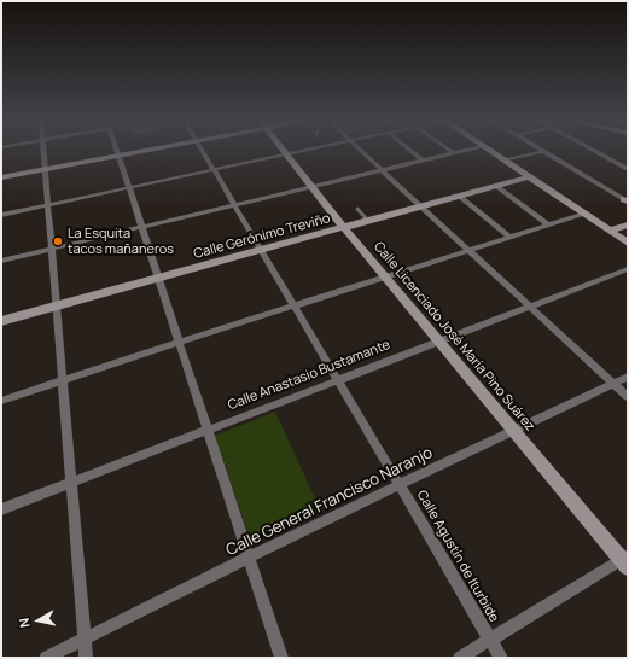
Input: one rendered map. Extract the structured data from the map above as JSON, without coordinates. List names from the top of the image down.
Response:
{
  "streets": {
    "street": [
      "Calle Gerónimo Treviño",
      "Calle Licenciado José María Pino Suárez",
      "Calle Anastasio Bustamante",
      "Calle General Francisco Naranjo",
      "Calle Agustín de Iturbide"
    ]
  },
  "crossings": [
    ["Calle Gerónimo Treviño", "Calle Licenciado José María Pino Suárez"],
    ["Calle Gerónimo Treviño", "Calle Agustín de Iturbide"],
    ["Calle Licenciado José María Pino Suárez", "Calle Anastasio Bustamante"],
    ["Calle Licenciado José María Pino Suárez", "Calle General Francisco Naranjo"],
    ["Calle Anastasio Bustamante", "Calle Agustín de Iturbide"],
    ["Calle General Francisco Naranjo", "Calle Agustín de Iturbide"]
  ],
  "places": ["La Esquita tacos mañaneros"],
  "north": "left"
}
